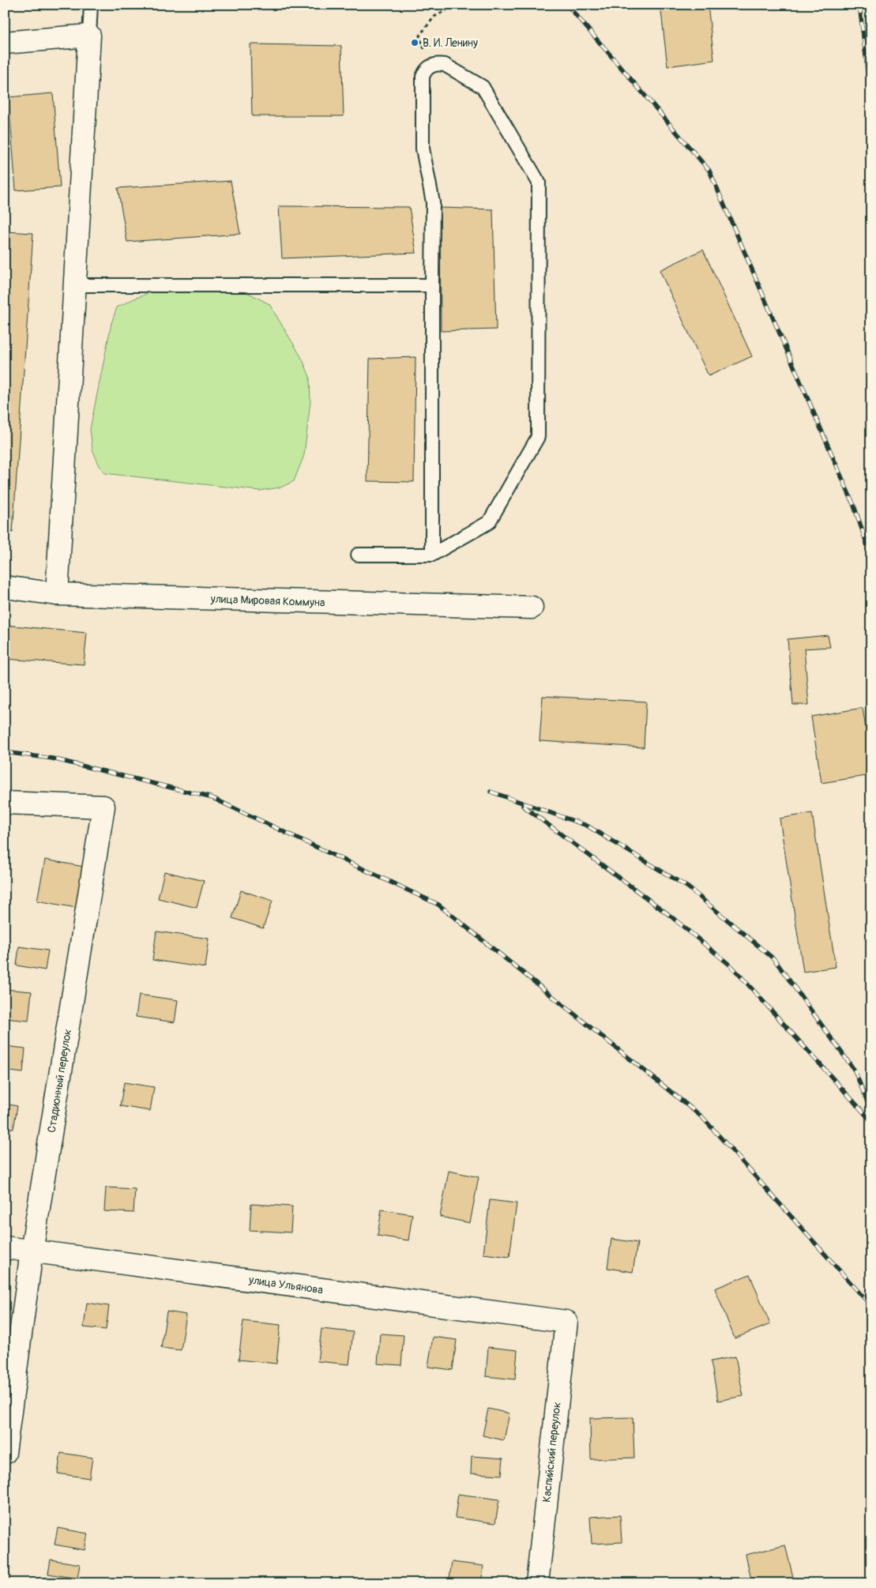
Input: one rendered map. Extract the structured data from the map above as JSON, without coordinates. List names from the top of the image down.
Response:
{
  "streets": {
    "street": [
      "улица Мировая Коммуна",
      "Стадионный переулок",
      "улица Ульянова",
      "Каспийский переулок"
    ]
  },
  "crossings": [
    ["Стадионный переулок", "улица Ульянова"],
    ["улица Ульянова", "Каспийский переулок"]
  ],
  "places": ["В. И. Ленину"]
}
